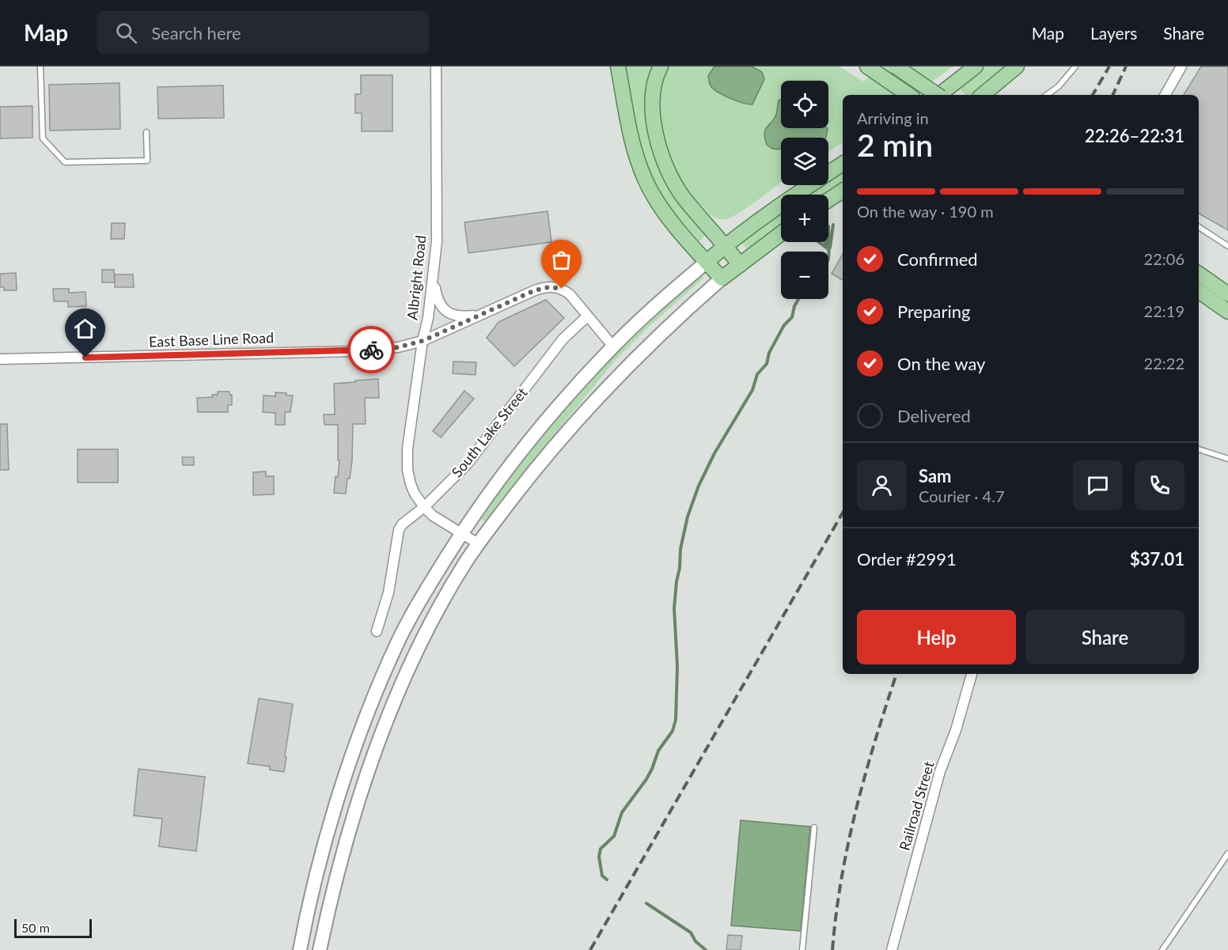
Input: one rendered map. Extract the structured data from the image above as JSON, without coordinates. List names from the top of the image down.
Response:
{
  "streets": {
    "street": [
      "Albright Road",
      "East Base Line Road",
      "South Lake Street",
      "Railroad Street"
    ]
  },
  "crossings": [
    ["Albright Road", "East Base Line Road"],
    ["Albright Road", "South Lake Street"],
    ["East Base Line Road", "South Lake Street"]
  ],
  "scale_bar": "50 m",
  "page": {
    "header": "Map",
    "search": "Search here",
    "nav": ["Map", "Layers", "Share"],
    "map_buttons": ["+", "−"],
    "heading": ["2 min", "Arriving in", "22:26–22:31"],
    "panel": [
      "Sam",
      "Courier · 4.7",
      "Order #2991",
      "$37.01"
    ],
    "bar": "On the way · 190 m",
    "list": [
      ["Confirmed", "22:06"],
      ["Preparing", "22:19"],
      ["On the way", "22:22"],
      "Delivered"
    ],
    "buttons": ["Help", "Share"],
    "scale": "50 m"
  }
}
